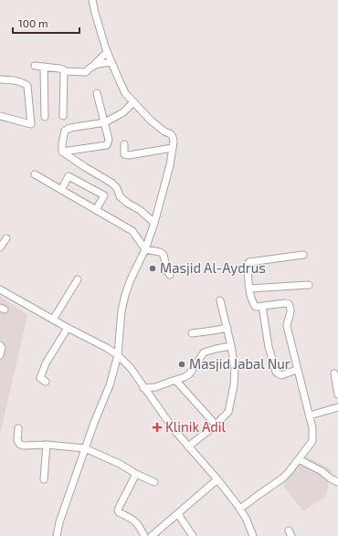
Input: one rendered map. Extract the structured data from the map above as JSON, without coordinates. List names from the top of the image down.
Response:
{
  "places": {
    "other": ["Masjid Al-Aydrus", "Masjid Jabal Nur"],
    "health": ["Klinik Adil"]
  },
  "scale_bar": "100 m"
}
